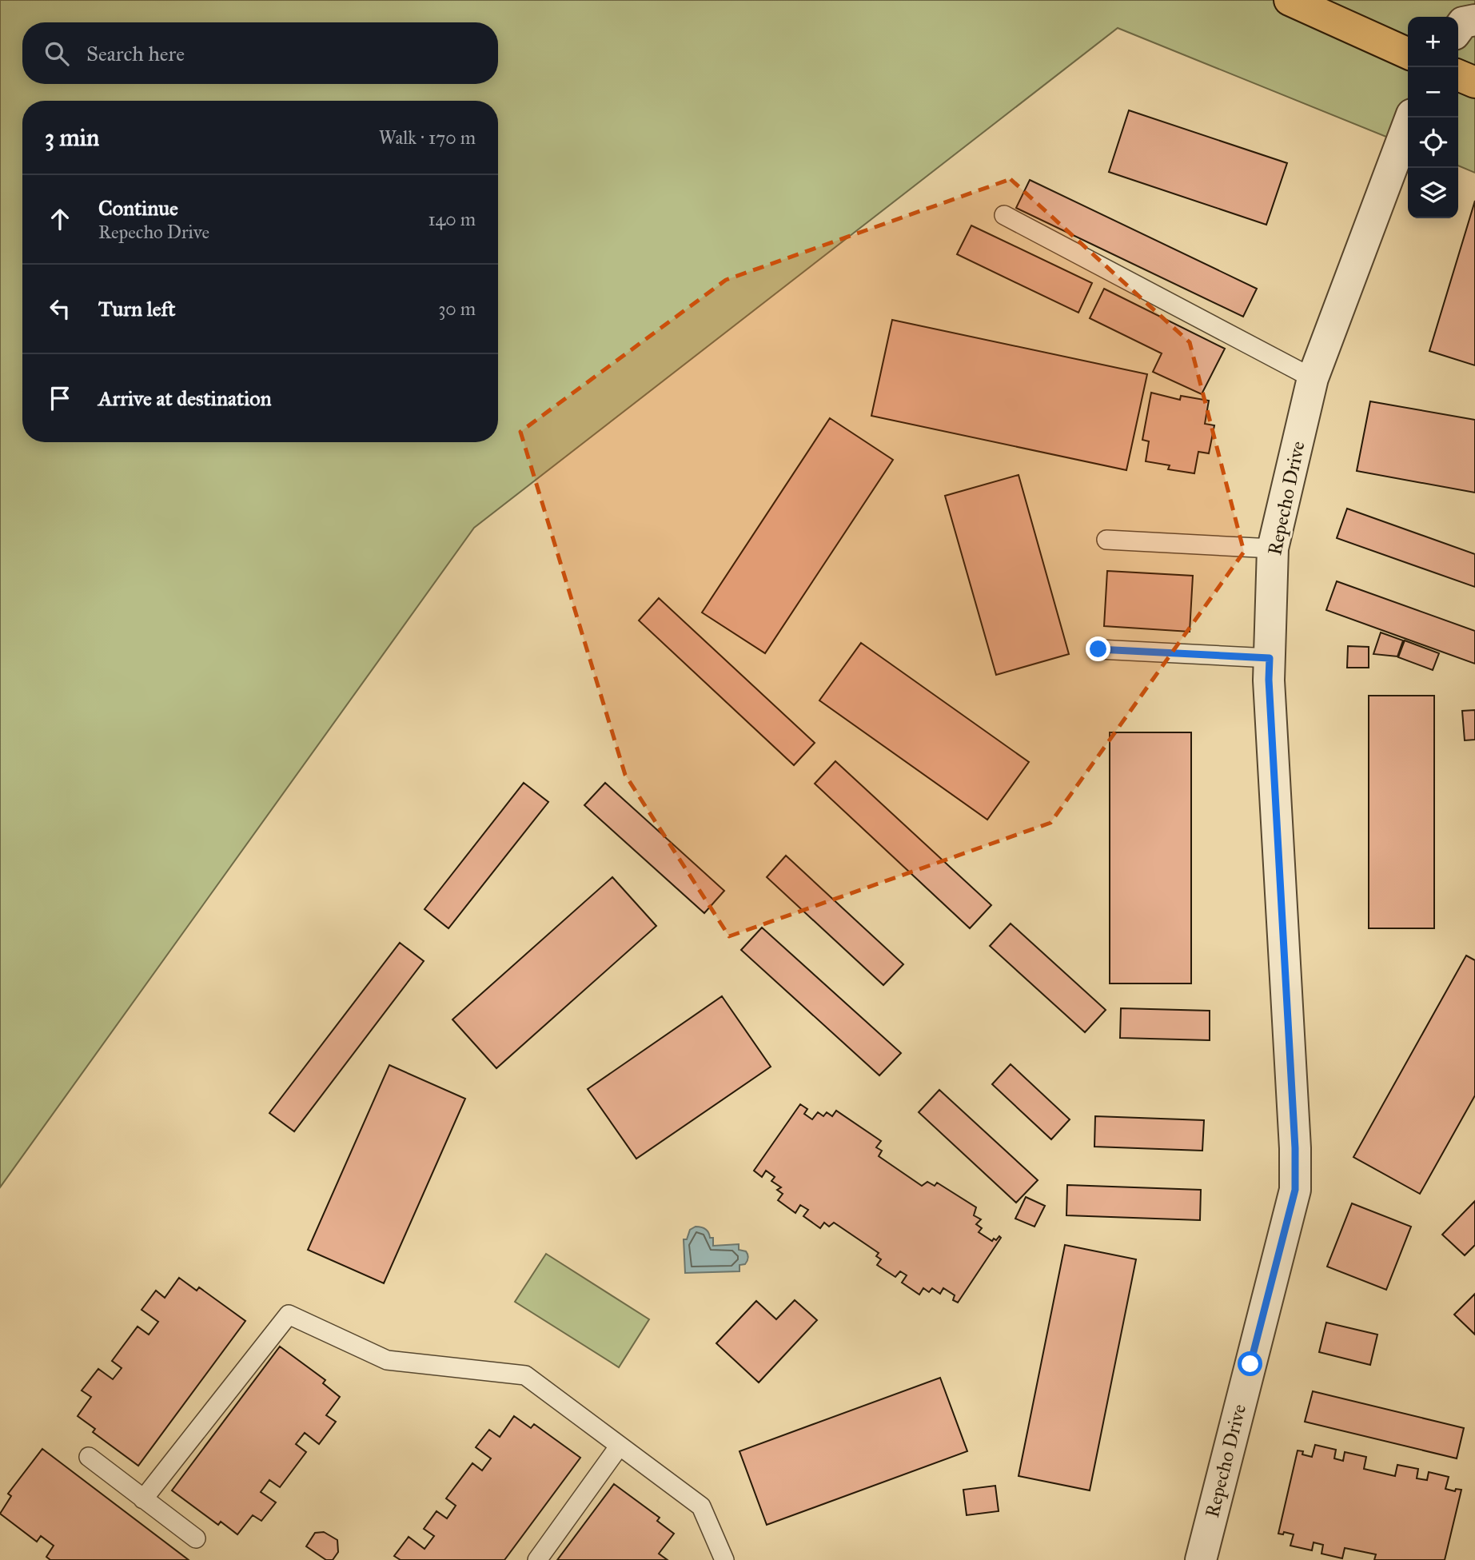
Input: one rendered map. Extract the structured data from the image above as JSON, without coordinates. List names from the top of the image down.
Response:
{
  "streets": {
    "street": ["Repecho Drive"]
  },
  "page": {
    "map_buttons": ["+", "−"],
    "search": "Search here",
    "heading": ["3 min", "Walk · 170 m"],
    "list": [
      ["Continue", "Repecho Drive", "140 m"],
      ["Turn left", "30 m"],
      "Arrive at destination"
    ]
  }
}
